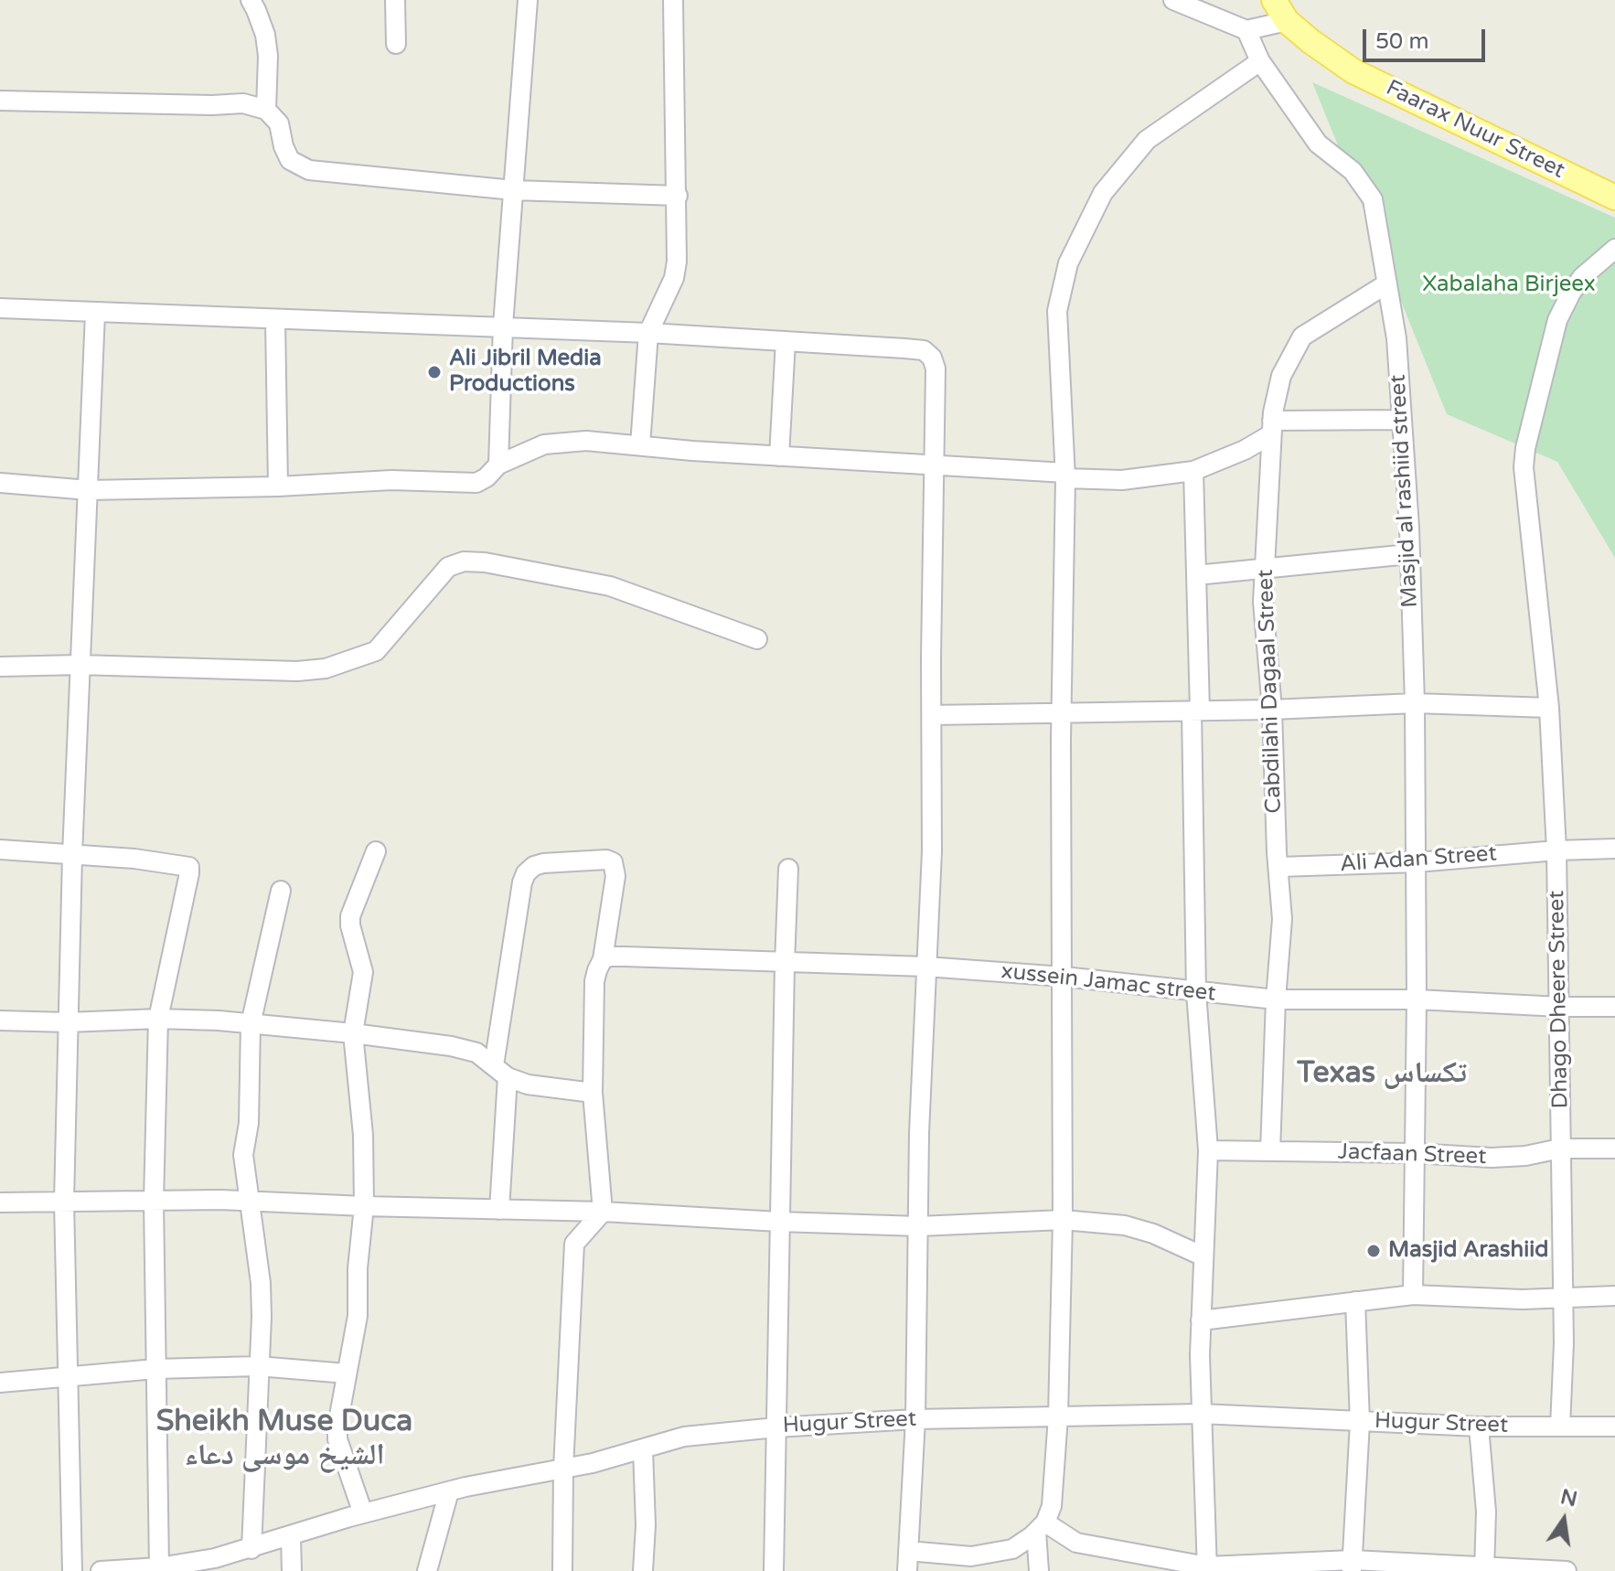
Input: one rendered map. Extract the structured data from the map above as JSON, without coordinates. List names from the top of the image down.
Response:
{
  "streets": {
    "main road": ["Faarax Nuur Street"],
    "street": [
      "Masjid al rashiid street",
      "Cabdilahi Dagaal Street",
      "Ali Adan Street",
      "xussein Jamac street",
      "Dhago Dheere Street",
      "Jacfaan Street",
      "Hugur Street"
    ]
  },
  "crossings": [
    ["Masjid al rashiid street", "Cabdilahi Dagaal Street"],
    ["Masjid al rashiid street", "Ali Adan Street"],
    ["Masjid al rashiid street", "xussein Jamac street"],
    ["Masjid al rashiid street", "Jacfaan Street"],
    ["Cabdilahi Dagaal Street", "Ali Adan Street"],
    ["Cabdilahi Dagaal Street", "xussein Jamac street"],
    ["Cabdilahi Dagaal Street", "Jacfaan Street"],
    ["Ali Adan Street", "Dhago Dheere Street"],
    ["xussein Jamac street", "Dhago Dheere Street"],
    ["Dhago Dheere Street", "Jacfaan Street"],
    ["Dhago Dheere Street", "Hugur Street"]
  ],
  "districts": ["Texas تكساس", "Sheikh Muse Duca الشيخ موسى دعاء"],
  "parks": ["Xabalaha Birjeex"],
  "places": ["Ali Jibril Media Productions", "Masjid Arashiid"],
  "scale_bar": "50 m",
  "north": "top"
}
